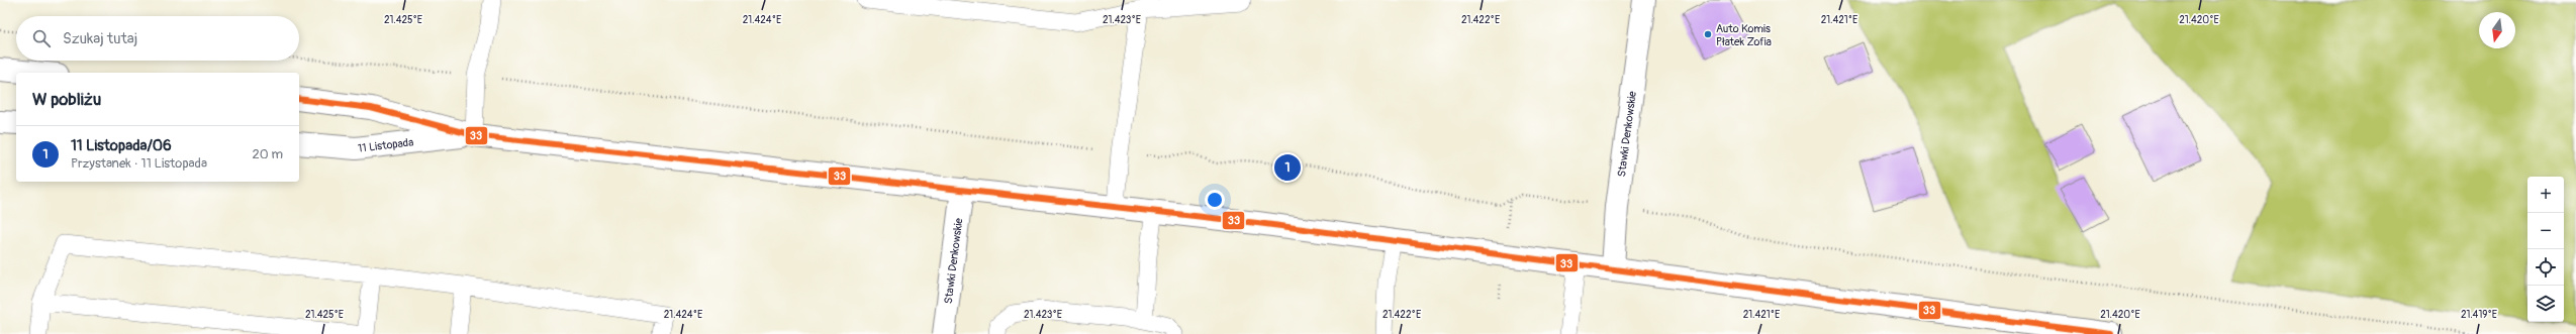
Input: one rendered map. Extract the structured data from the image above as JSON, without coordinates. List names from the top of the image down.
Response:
{
  "streets": {
    "street": ["Stawki Denkowskie", "11 Listopada"]
  },
  "crossings": [
    ["Stawki Denkowskie", "11 Listopada"]
  ],
  "places": ["Auto Komis Płatek Zofia"],
  "lines": ["transit line 33"],
  "north": "bottom",
  "page": {
    "search": "Szukaj tutaj",
    "heading": "W pobliżu",
    "list": [
      {
        "mark": "1",
        "name": "11 Listopada/06",
        "note": "Przystanek · 11 Listopada",
        "value": "20 m"
      }
    ],
    "pins": "1",
    "map_buttons": ["+", "−"]
  },
  "coordinates": [
    "21.424°E",
    "21.423°E",
    "21.420°E",
    "21.425°E",
    "21.422°E",
    "21.421°E",
    "21.419°E"
  ]
}
